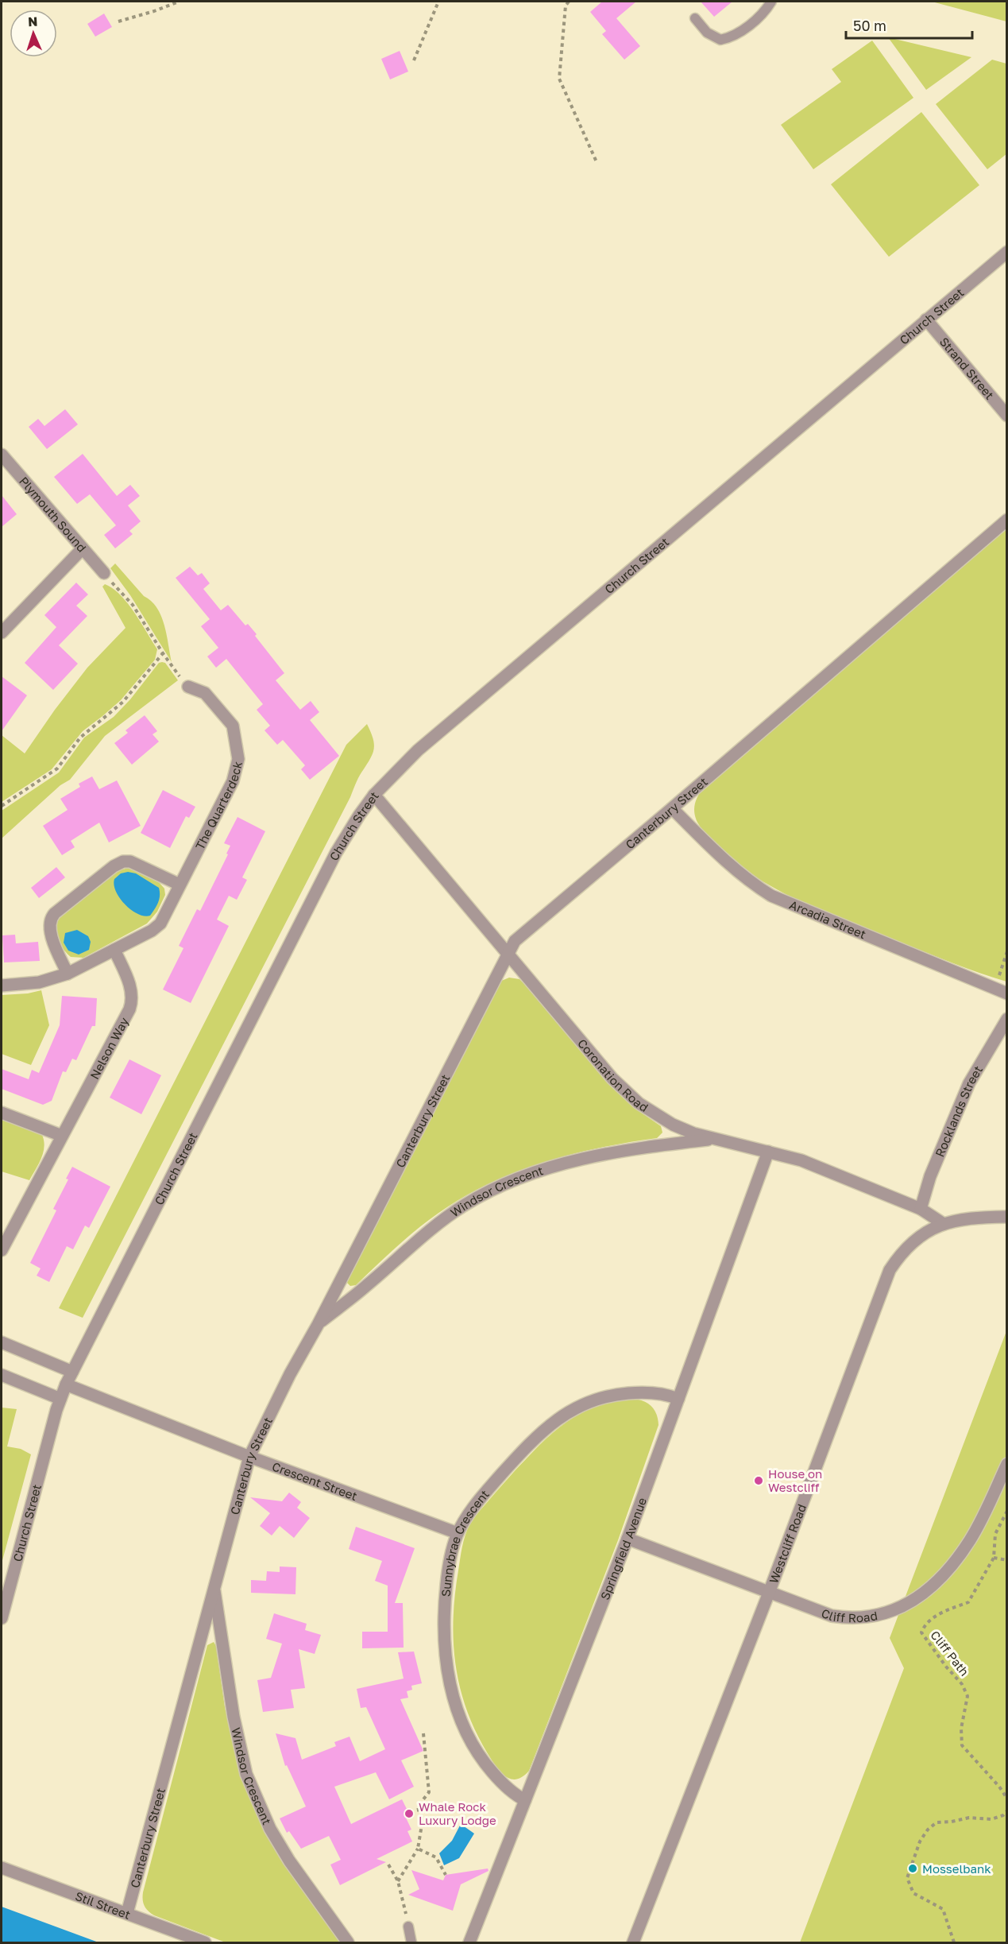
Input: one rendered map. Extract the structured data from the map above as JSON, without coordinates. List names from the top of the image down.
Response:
{
  "streets": {
    "street": [
      "Church Street",
      "Strand Street",
      "Plymouth Sound",
      "The Quarterdeck",
      "Canterbury Street",
      "Arcadia Street",
      "Nelson Way",
      "Coronation Road",
      "Rocklands Street",
      "Windsor Crescent",
      "Crescent Street",
      "Westcliff Road",
      "Sunnybrae Crescent",
      "Springfield Avenue",
      "Cliff Road",
      "Stil Street"
    ],
    "path": ["Cliff Path"]
  },
  "crossings": [
    ["Church Street", "Strand Street"],
    ["Church Street", "Coronation Road"],
    ["Church Street", "Crescent Street"],
    ["The Quarterdeck", "Nelson Way"],
    ["Canterbury Street", "Arcadia Street"],
    ["Canterbury Street", "Coronation Road"],
    ["Canterbury Street", "Windsor Crescent"],
    ["Canterbury Street", "Crescent Street"],
    ["Canterbury Street", "Stil Street"],
    ["Coronation Road", "Rocklands Street"],
    ["Coronation Road", "Windsor Crescent"],
    ["Coronation Road", "Westcliff Road"],
    ["Coronation Road", "Springfield Avenue"],
    ["Crescent Street", "Sunnybrae Crescent"],
    ["Westcliff Road", "Cliff Road"],
    ["Sunnybrae Crescent", "Springfield Avenue"],
    ["Springfield Avenue", "Cliff Road"]
  ],
  "places": ["House on Westcliff", "Whale Rock Luxury Lodge", "Mosselbank"],
  "scale_bar": "50 m",
  "north": "top"
}
